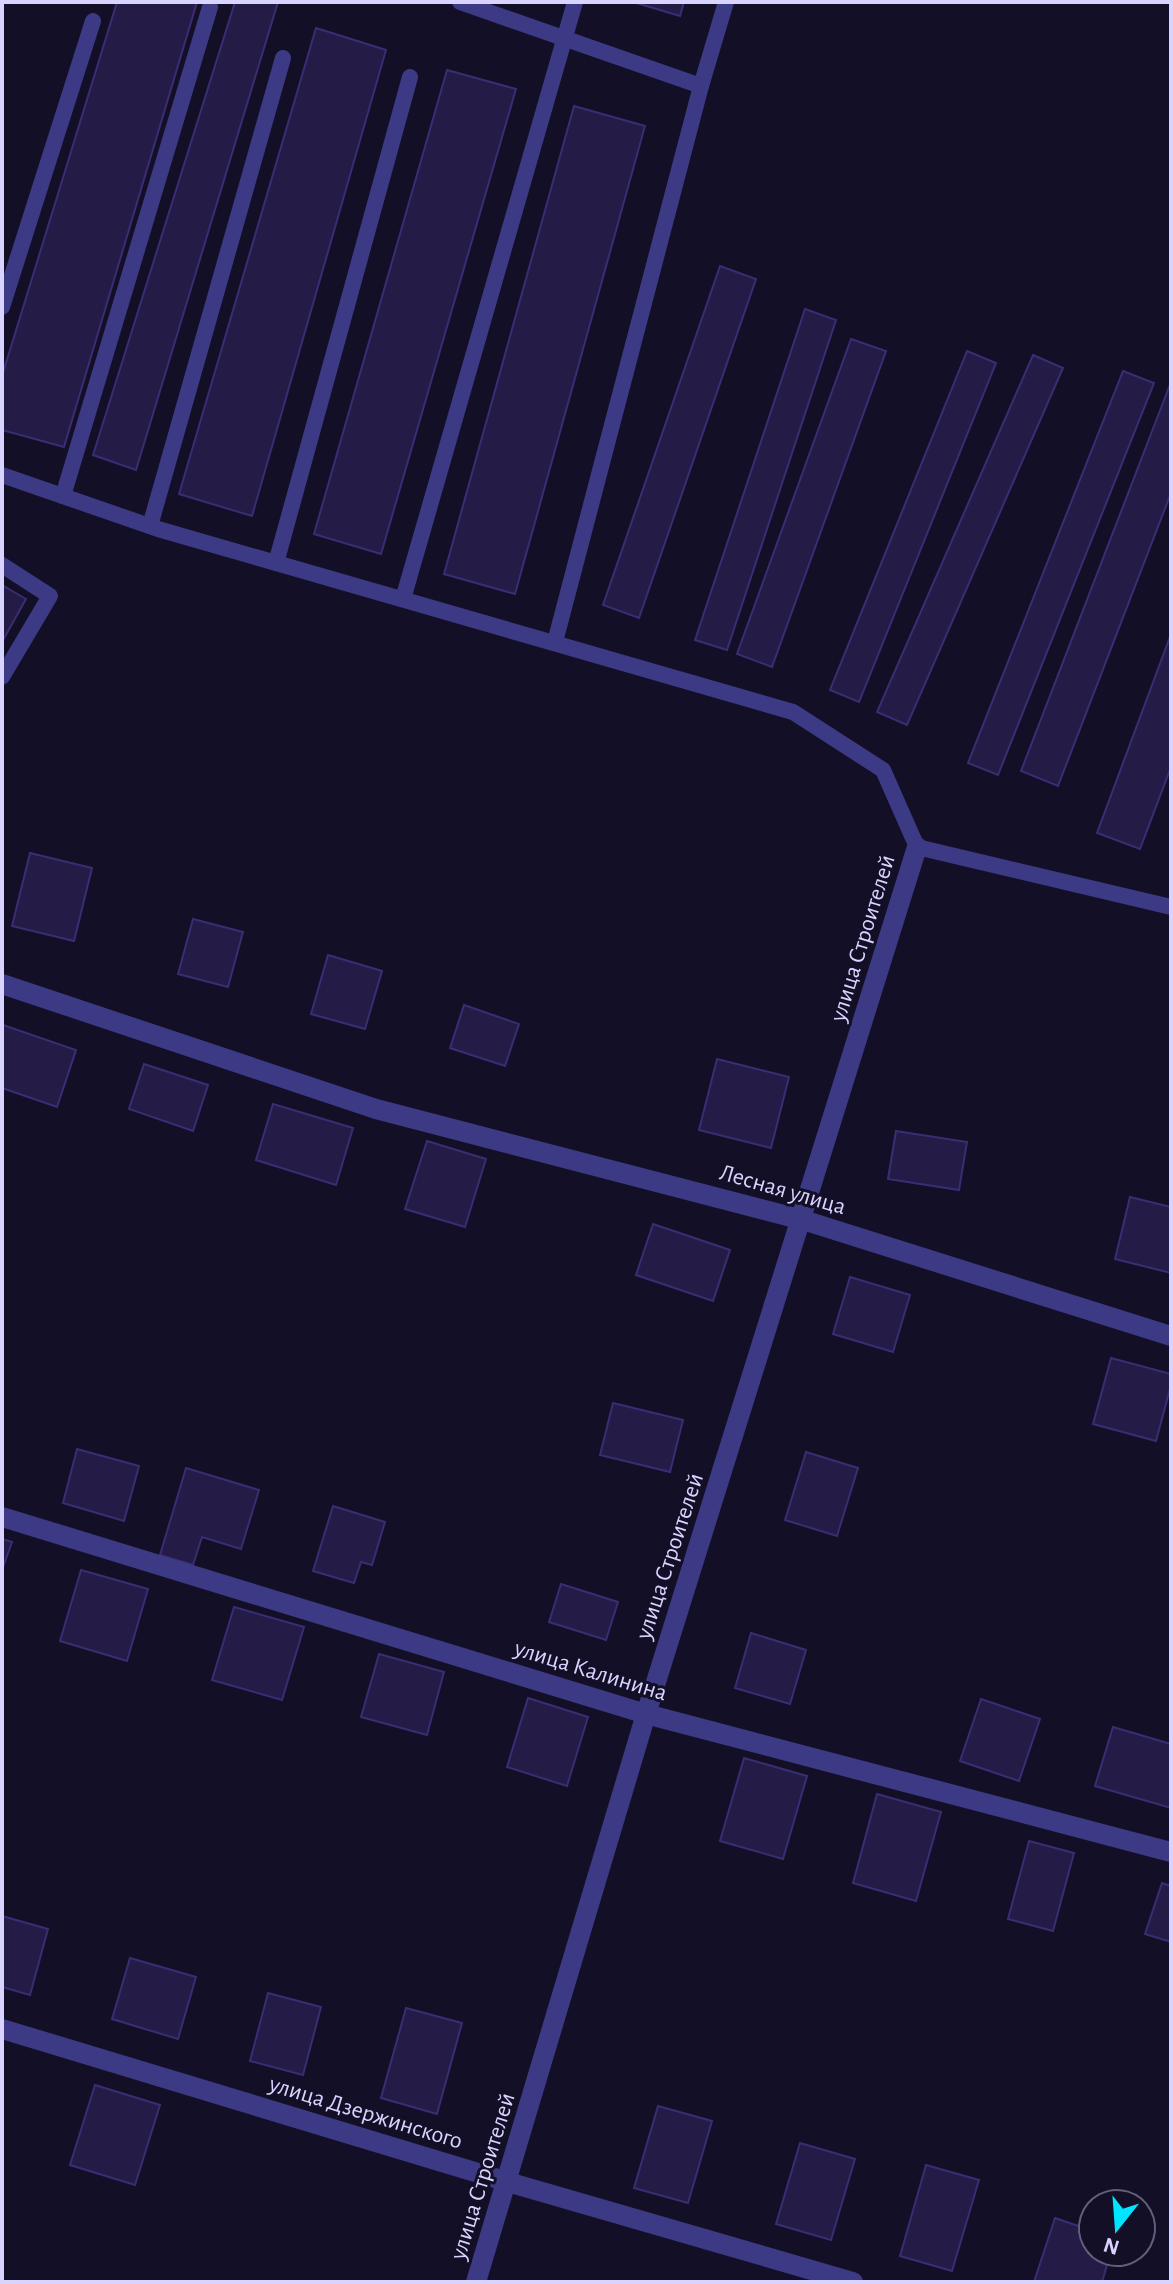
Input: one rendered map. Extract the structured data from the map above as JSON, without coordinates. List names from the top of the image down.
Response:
{
  "streets": {
    "street": [
      "улица Строителей",
      "Лесная улица",
      "улица Калинина",
      "улица Дзержинского"
    ]
  },
  "crossings": [
    ["улица Строителей", "Лесная улица"],
    ["улица Строителей", "улица Калинина"],
    ["улица Строителей", "улица Дзержинского"]
  ],
  "north": "bottom"
}
